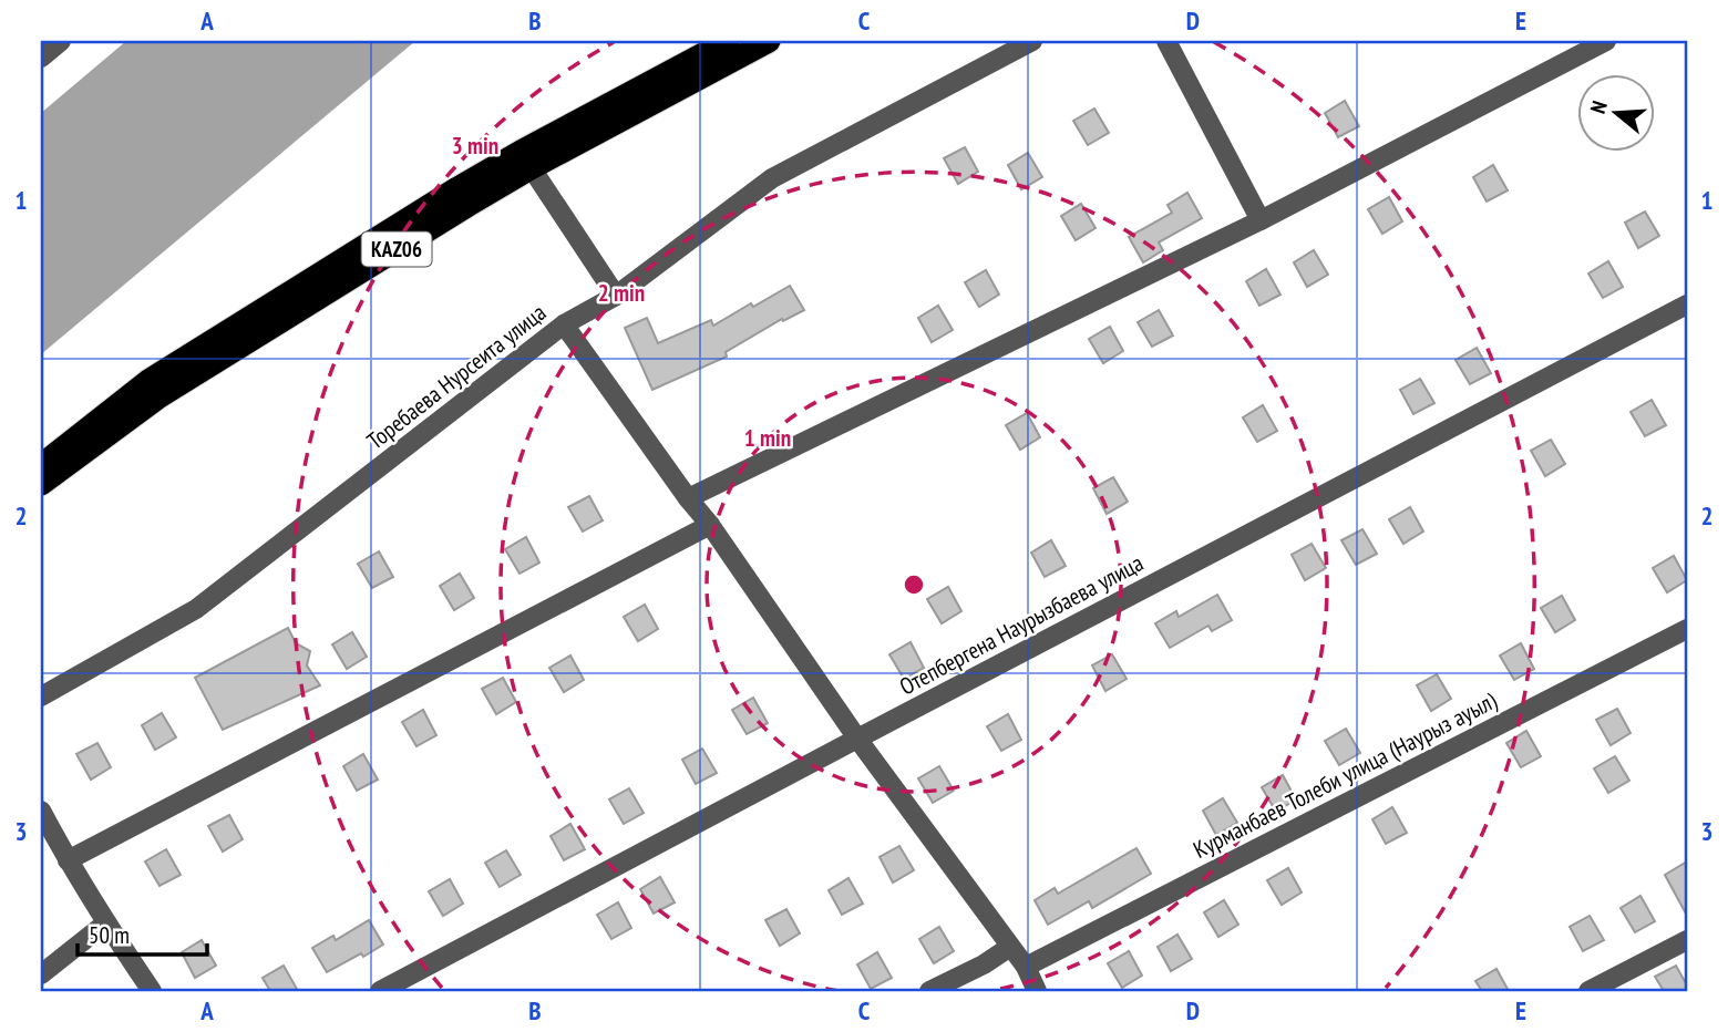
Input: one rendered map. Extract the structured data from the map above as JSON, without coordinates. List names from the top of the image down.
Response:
{
  "streets": {
    "highway": ["KАZ06"],
    "street": ["Торебаева Нурсеита улица", "Отепбергена Наурызбаева улица", "Курманбаев Толеби улица (Наурыз ауыл)"]
  },
  "scale_bar": "50 m",
  "north": "left",
  "grid": {
    "columns": [
      "A",
      "B",
      "C",
      "D",
      "E"
    ],
    "rows": ["1", "2", "3"]
  },
  "rings": ["3 min", "2 min", "1 min"]
}
